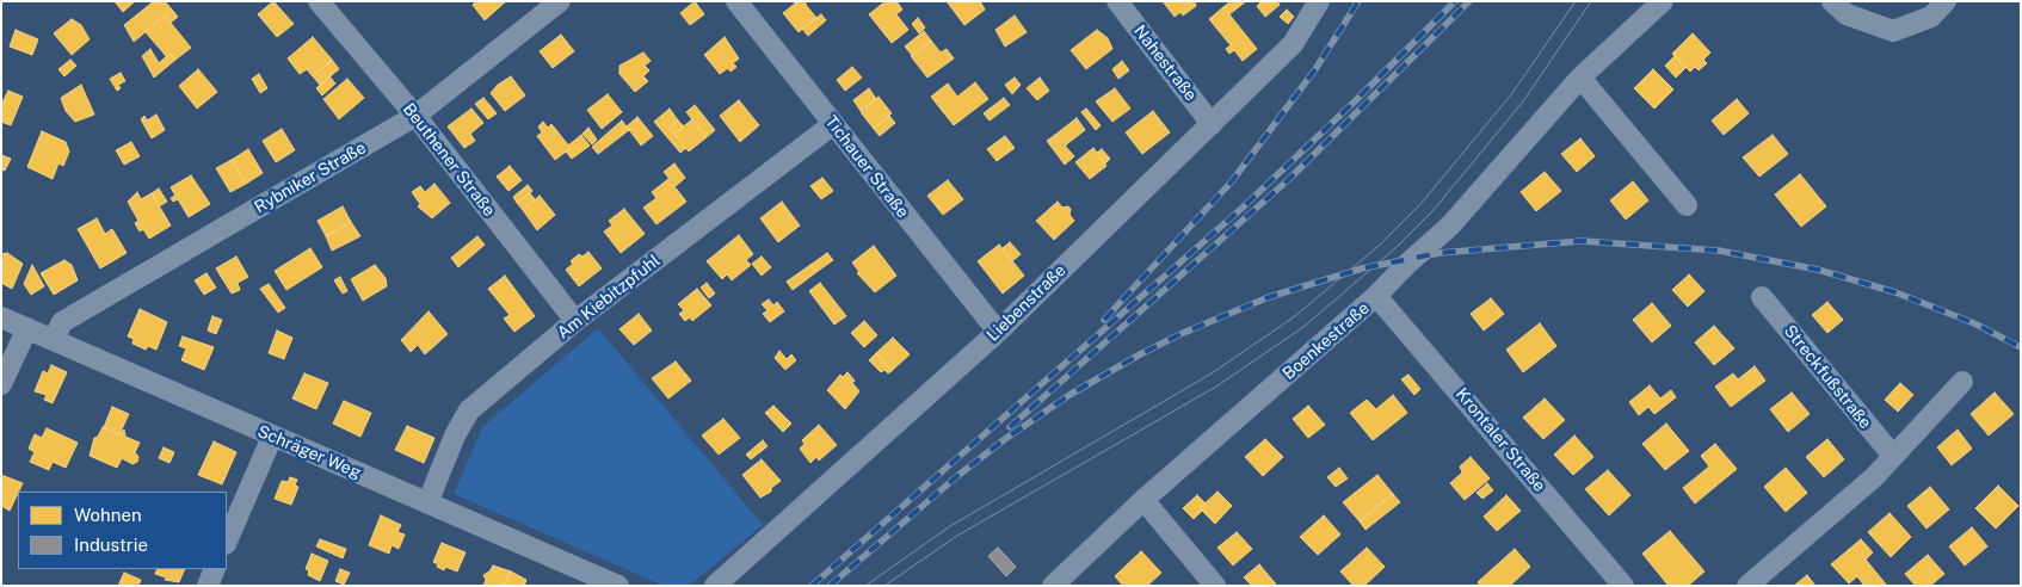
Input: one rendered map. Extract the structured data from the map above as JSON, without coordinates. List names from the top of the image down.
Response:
{
  "streets": {
    "street": [
      "Nahestraße",
      "Beuthener Straße",
      "Tichauer Straße",
      "Rybniker Straße",
      "Am Kiebitzpfuhl",
      "Liebenstraße",
      "Boenkestraße",
      "Streckfußstraße",
      "Krontaler Straße",
      "Schräger Weg"
    ]
  },
  "crossings": [
    ["Nahestraße", "Liebenstraße"],
    ["Beuthener Straße", "Rybniker Straße"],
    ["Beuthener Straße", "Am Kiebitzpfuhl"],
    ["Tichauer Straße", "Am Kiebitzpfuhl"],
    ["Tichauer Straße", "Liebenstraße"],
    ["Rybniker Straße", "Schräger Weg"],
    ["Am Kiebitzpfuhl", "Schräger Weg"],
    ["Boenkestraße", "Krontaler Straße"]
  ],
  "legend": ["Wohnen", "Industrie"]
}
